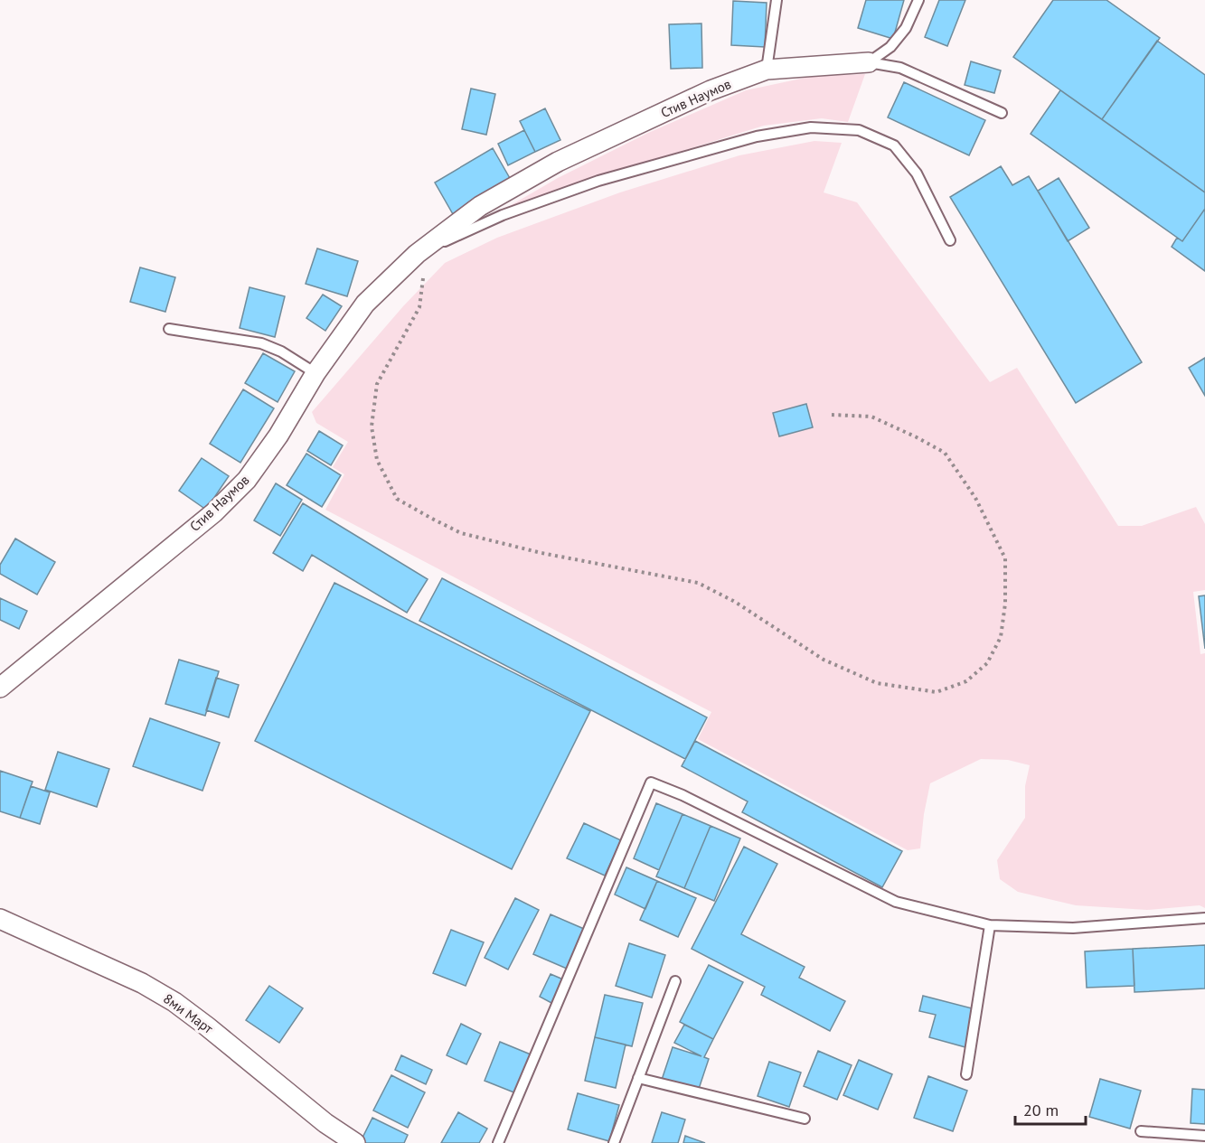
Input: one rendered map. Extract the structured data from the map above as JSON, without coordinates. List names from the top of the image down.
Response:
{
  "streets": {
    "street": ["Стив Наумов", "8ми Март"]
  },
  "scale_bar": "20 m"
}
